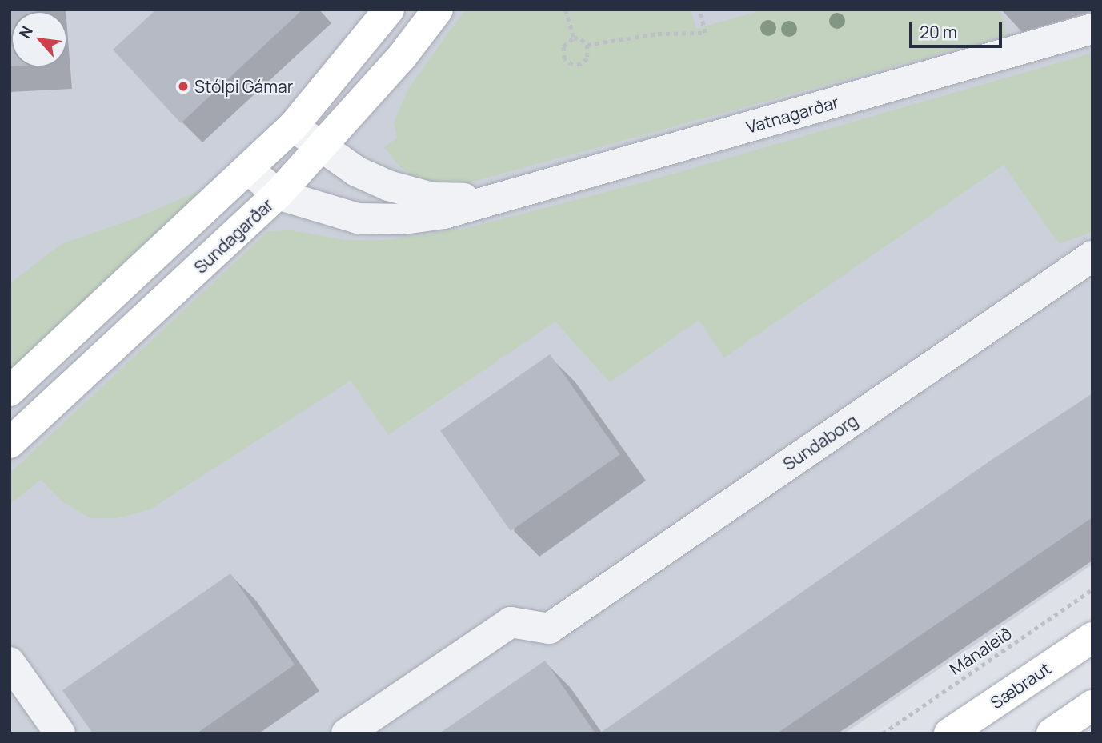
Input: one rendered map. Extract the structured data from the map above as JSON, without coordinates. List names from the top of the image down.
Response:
{
  "streets": {
    "main road": ["Sundagarðar", "Sæbraut"],
    "street": ["Vatnagarðar", "Sundaborg"],
    "path": ["Mánaleið"]
  },
  "crossings": [
    ["Vatnagarðar", "Sundagarðar"]
  ],
  "places": ["Stólpi Gámar"],
  "scale_bar": "20 m",
  "north": "top left"
}
